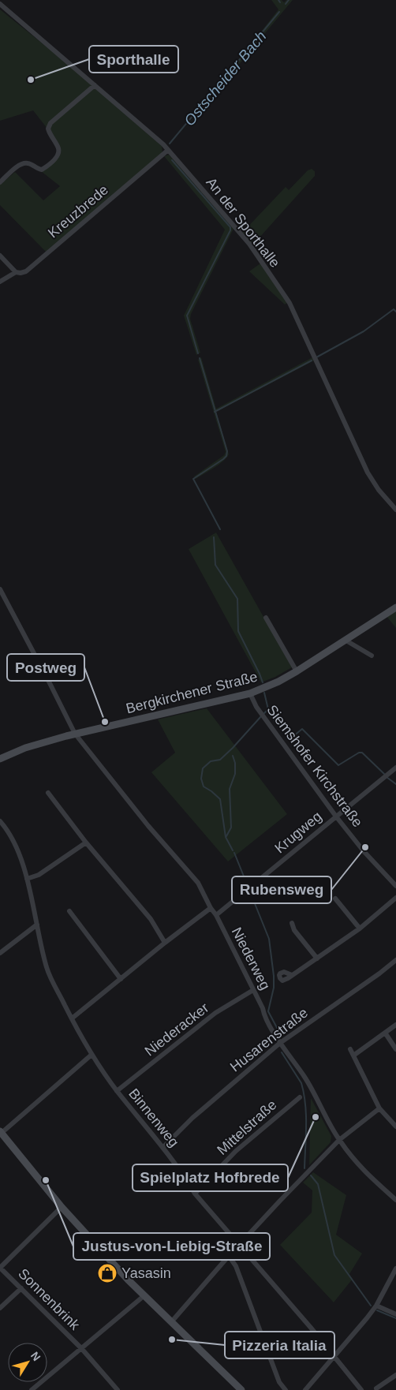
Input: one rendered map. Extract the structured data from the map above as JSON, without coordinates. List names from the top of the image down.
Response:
{
  "streets": {
    "street": [
      "Kreuzbrede",
      "An der Sporthalle",
      "Bergkirchener Straße",
      "Siemshofer Kirchstraße",
      "Krugweg",
      "Niederweg",
      "Niederacker",
      "Husarenstraße",
      "Binnenweg",
      "Mittelstraße",
      "Sonnenbrink"
    ]
  },
  "crossings": [
    ["Kreuzbrede", "An der Sporthalle"],
    ["Bergkirchener Straße", "Siemshofer Kirchstraße"],
    ["Bergkirchener Straße", "Niederweg"],
    ["Siemshofer Kirchstraße", "Krugweg"],
    ["Krugweg", "Niederweg"],
    ["Niederweg", "Niederacker"],
    ["Niederweg", "Husarenstraße"],
    ["Niederacker", "Binnenweg"],
    ["Husarenstraße", "Binnenweg"],
    ["Binnenweg", "Mittelstraße"]
  ],
  "water": ["Ostscheider Bach"],
  "places": {
    "other": [
      "Sporthalle",
      "Postweg",
      "Rubensweg",
      "Spielplatz Hofbrede",
      "Justus-von-Liebig-Straße",
      "Pizzeria Italia"
    ],
    "shop": ["Yasasin"]
  },
  "north": "top right"
}
